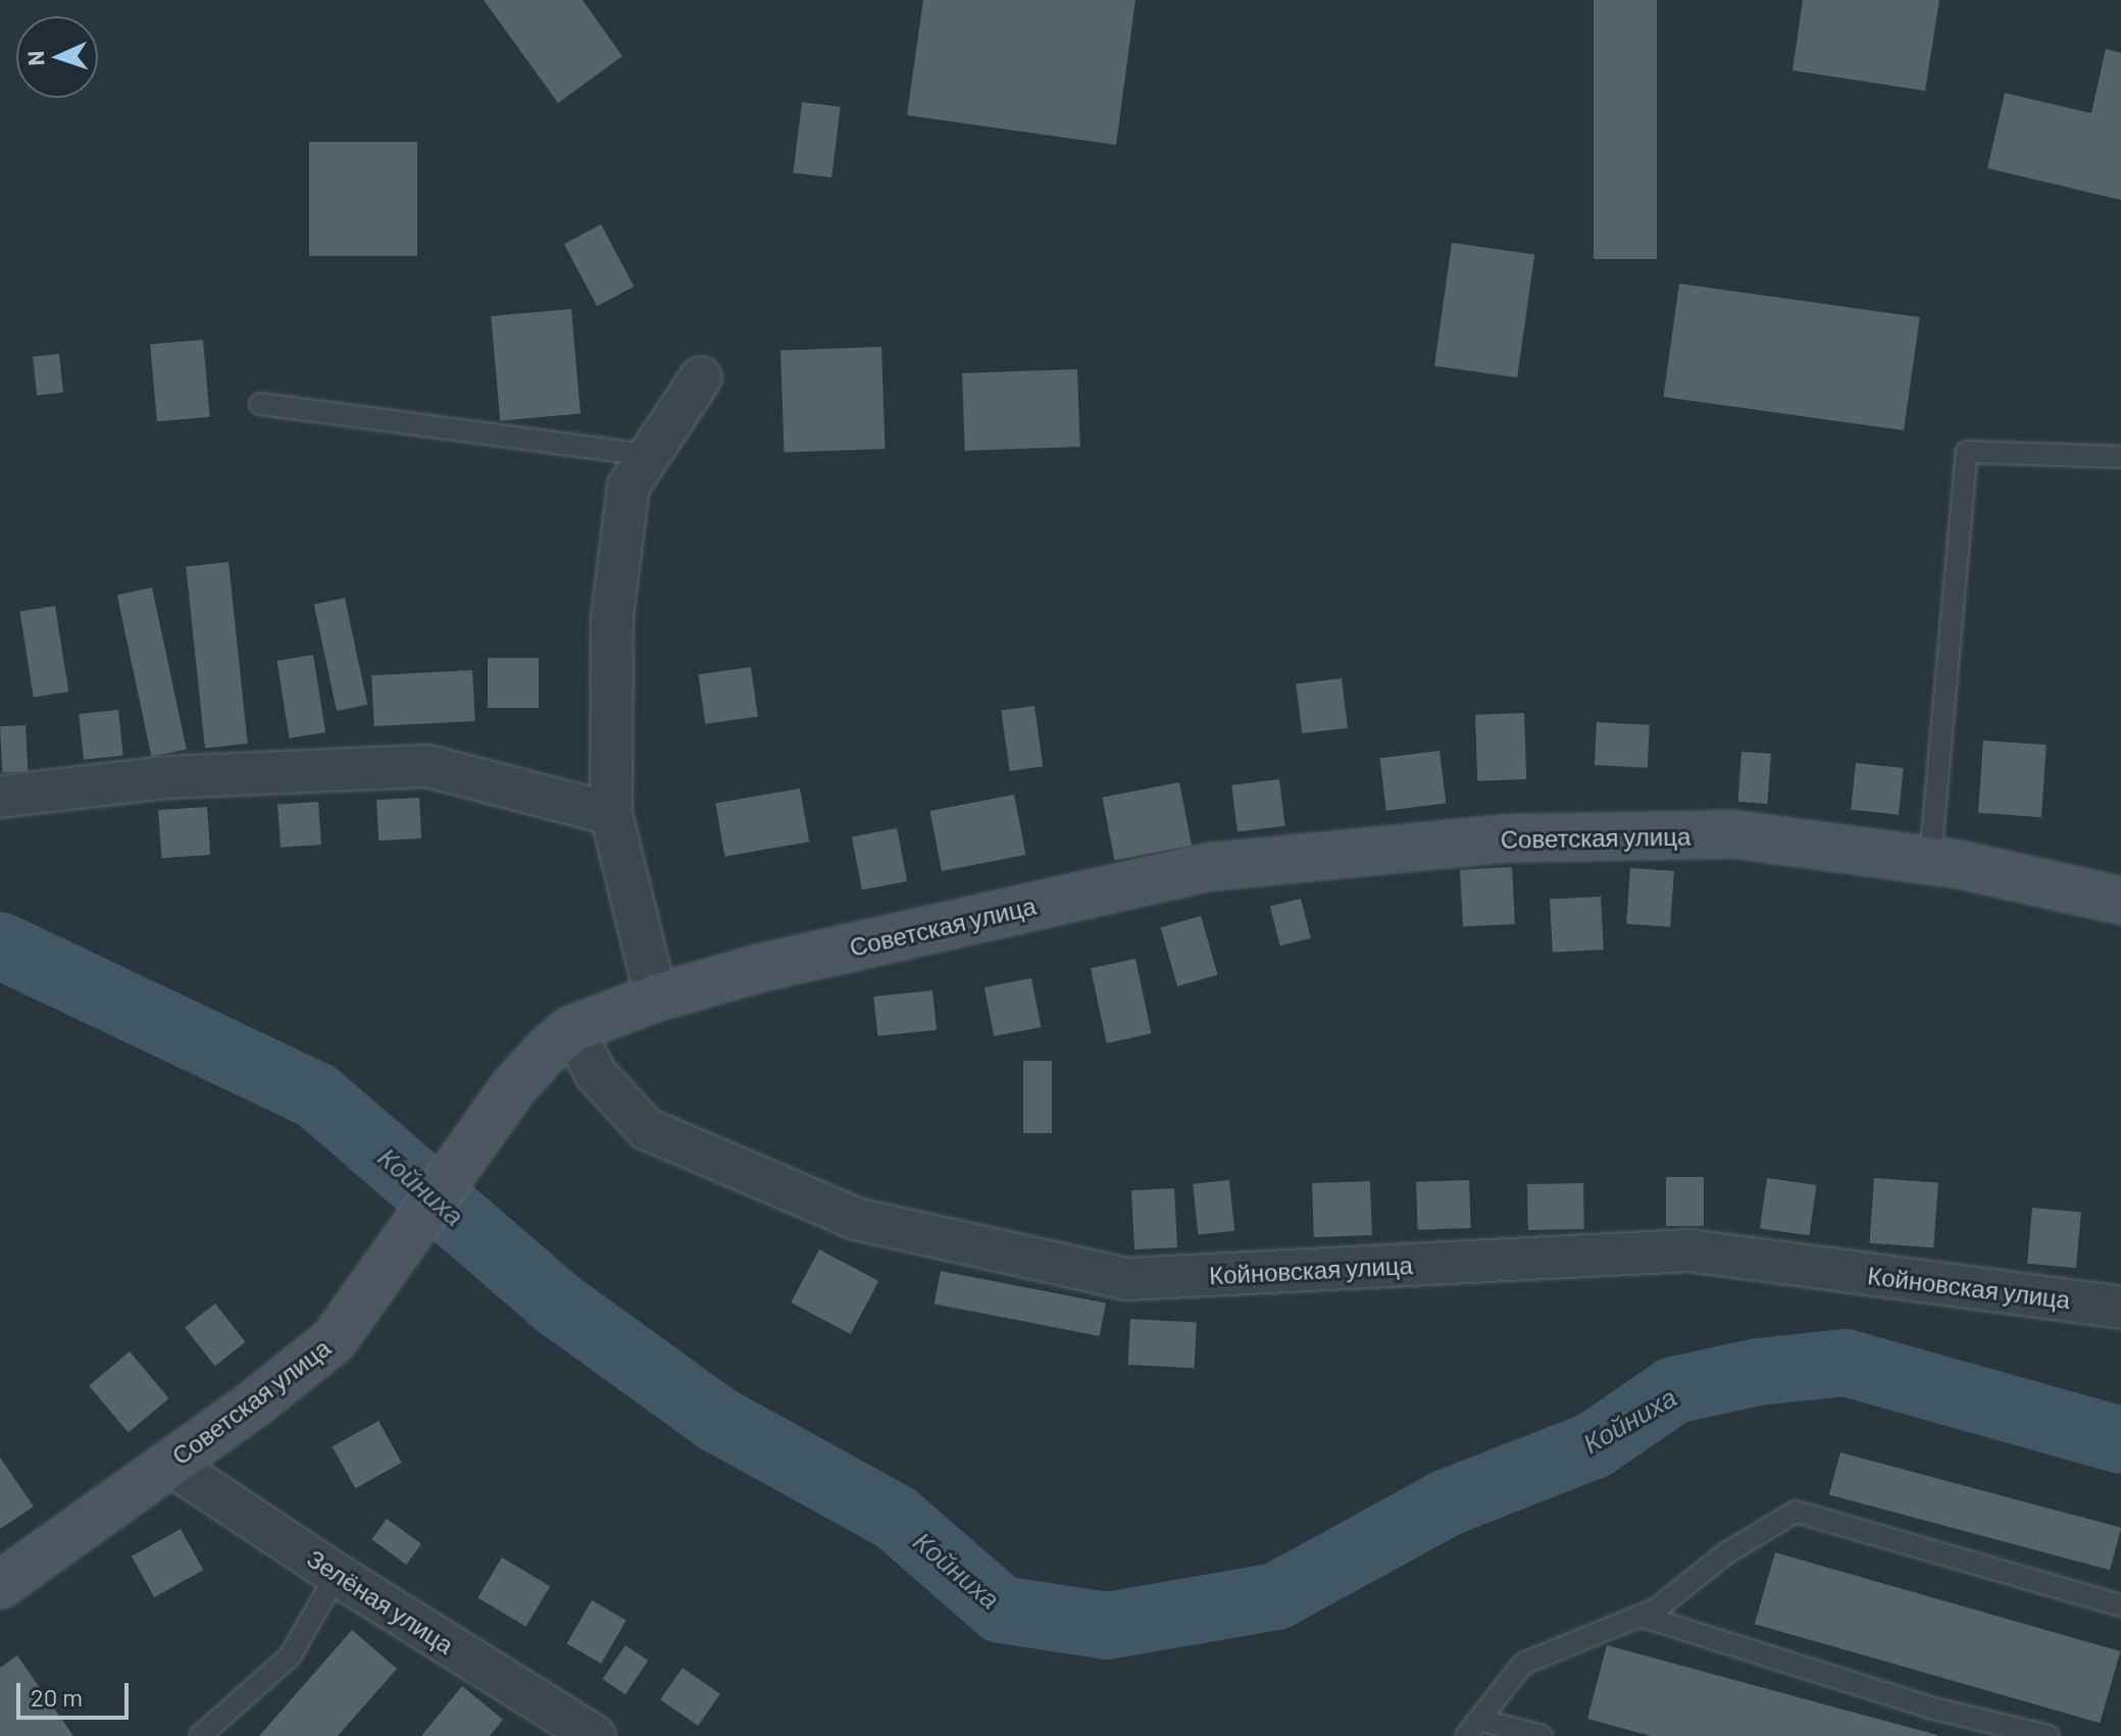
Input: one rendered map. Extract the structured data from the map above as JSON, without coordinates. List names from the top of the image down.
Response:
{
  "streets": {
    "main road": ["Советская улица"],
    "street": ["Койновская улица", "Зелёная улица"]
  },
  "crossings": [
    ["Советская улица", "Койновская улица"],
    ["Советская улица", "Зелёная улица"]
  ],
  "water": ["Койниха"],
  "scale_bar": "20 m",
  "north": "left"
}
